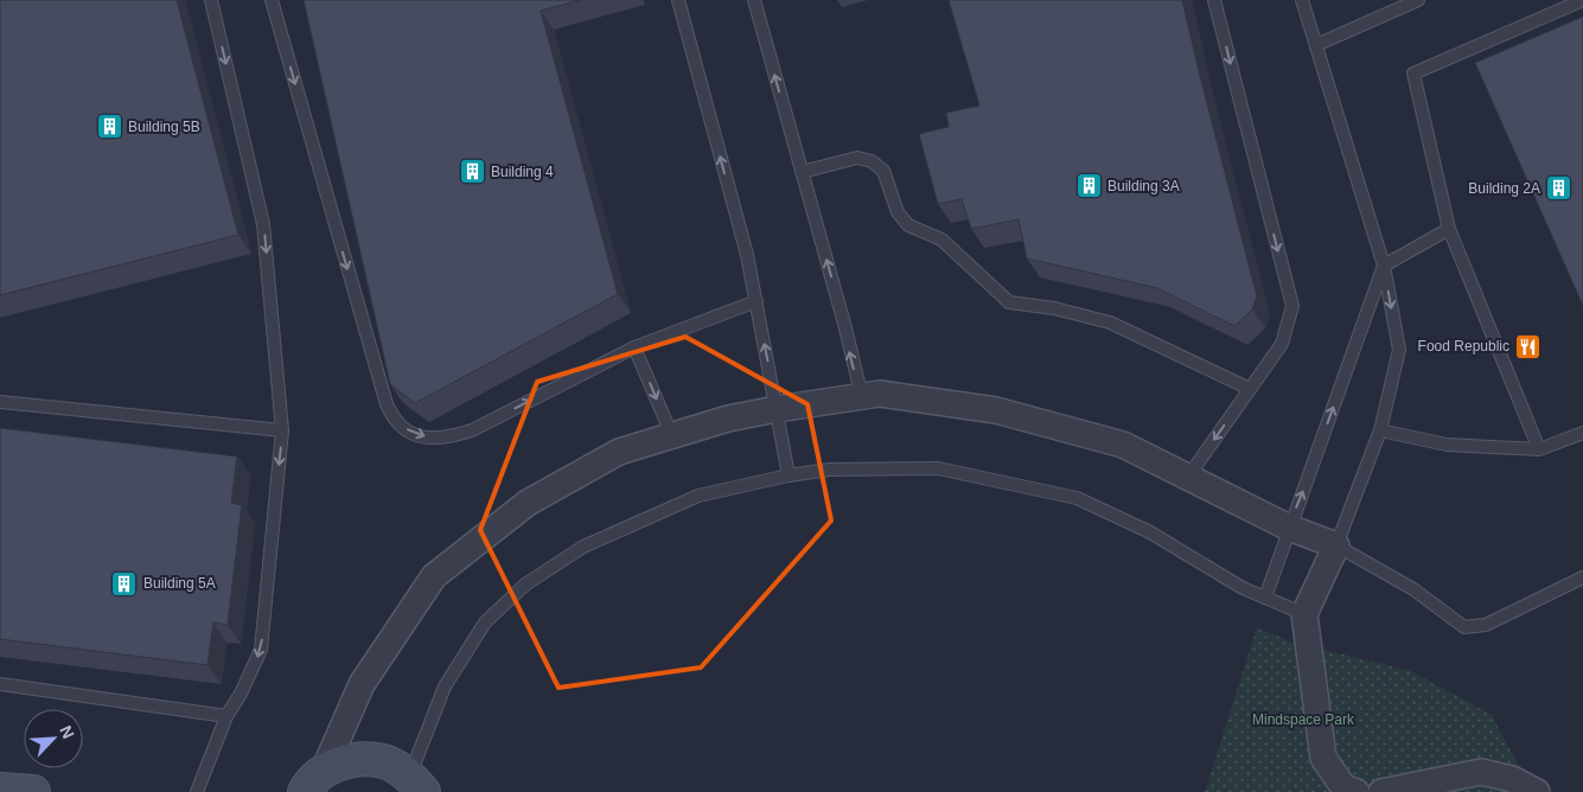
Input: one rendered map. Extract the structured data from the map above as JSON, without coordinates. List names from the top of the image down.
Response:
{
  "parks": ["Mindspace Park"],
  "places": {
    "building": [
      "Building 5B",
      "Building 4",
      "Building 3A",
      "Building 2A",
      "Building 5A"
    ],
    "restaurant": ["Food Republic"]
  },
  "north": "top right"
}
